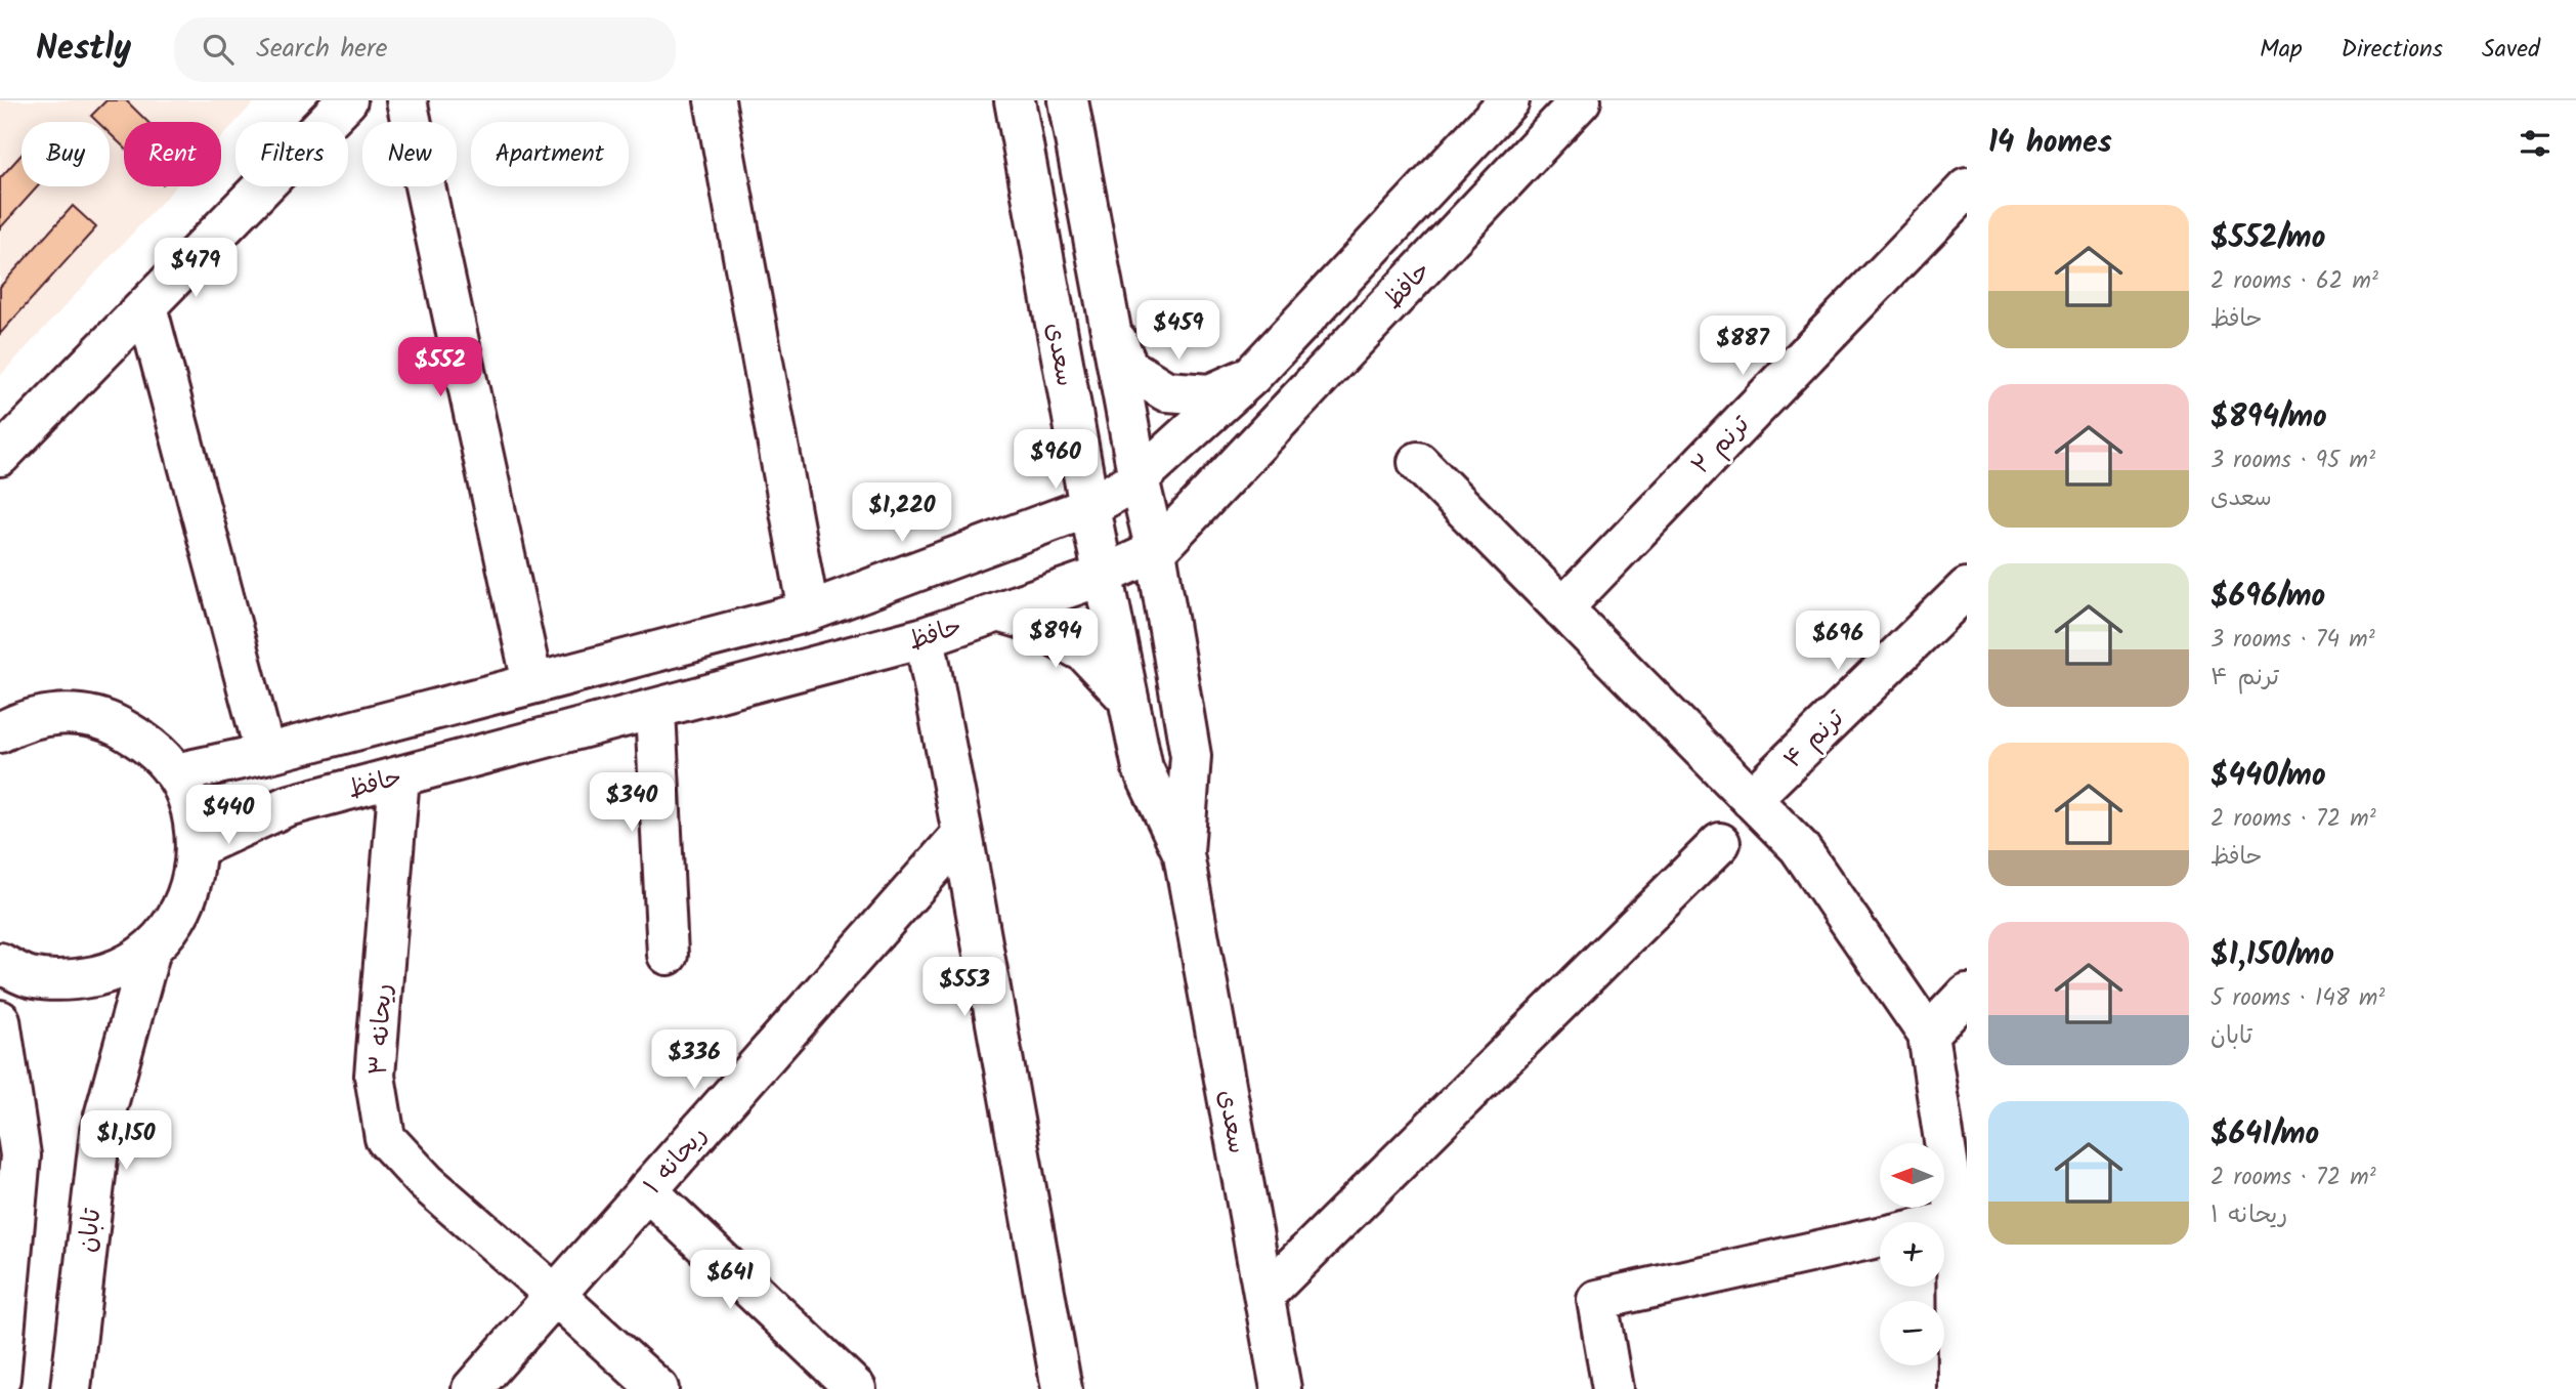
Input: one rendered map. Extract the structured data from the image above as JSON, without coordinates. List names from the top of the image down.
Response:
{
  "streets": {
    "street": [
      "حافظ",
      "سعدی",
      "ترنم ۲",
      "ترنم ۴",
      "ریحانه ۳",
      "ریحانه ۱",
      "تابان"
    ]
  },
  "crossings": [
    ["حافظ", "سعدی"],
    ["حافظ", "ریحانه ۳"],
    ["ریحانه ۳", "ریحانه ۱"]
  ],
  "north": "left",
  "page": {
    "header": "Nestly",
    "search": "Search here",
    "nav": ["Map", "Directions", "Saved"],
    "heading": "14 homes",
    "chip": [
      "Buy",
      "Rent",
      "Filters",
      "New",
      "Apartment"
    ],
    "list": [
      {
        "name": "$552/mo",
        "note": "2 rooms · 62 m² · حافظ"
      },
      {
        "name": "$894/mo",
        "note": "3 rooms · 95 m² · سعدی"
      },
      {
        "name": "$696/mo",
        "note": "3 rooms · 74 m² · ترنم ۴"
      },
      {
        "name": "$440/mo",
        "note": "2 rooms · 72 m² · حافظ"
      },
      {
        "name": "$1,150/mo",
        "note": "5 rooms · 148 m² · تابان"
      },
      {
        "name": "$641/mo",
        "note": "2 rooms · 72 m² · ریحانه ۱"
      }
    ],
    "price": [
      "$479",
      "$459",
      "$887",
      "$552",
      "$960",
      "$1,220",
      "$894",
      "$696",
      "$340",
      "$440",
      "$553",
      "$336",
      "$1,150",
      "$641"
    ],
    "map_buttons": ["+", "−"]
  }
}
